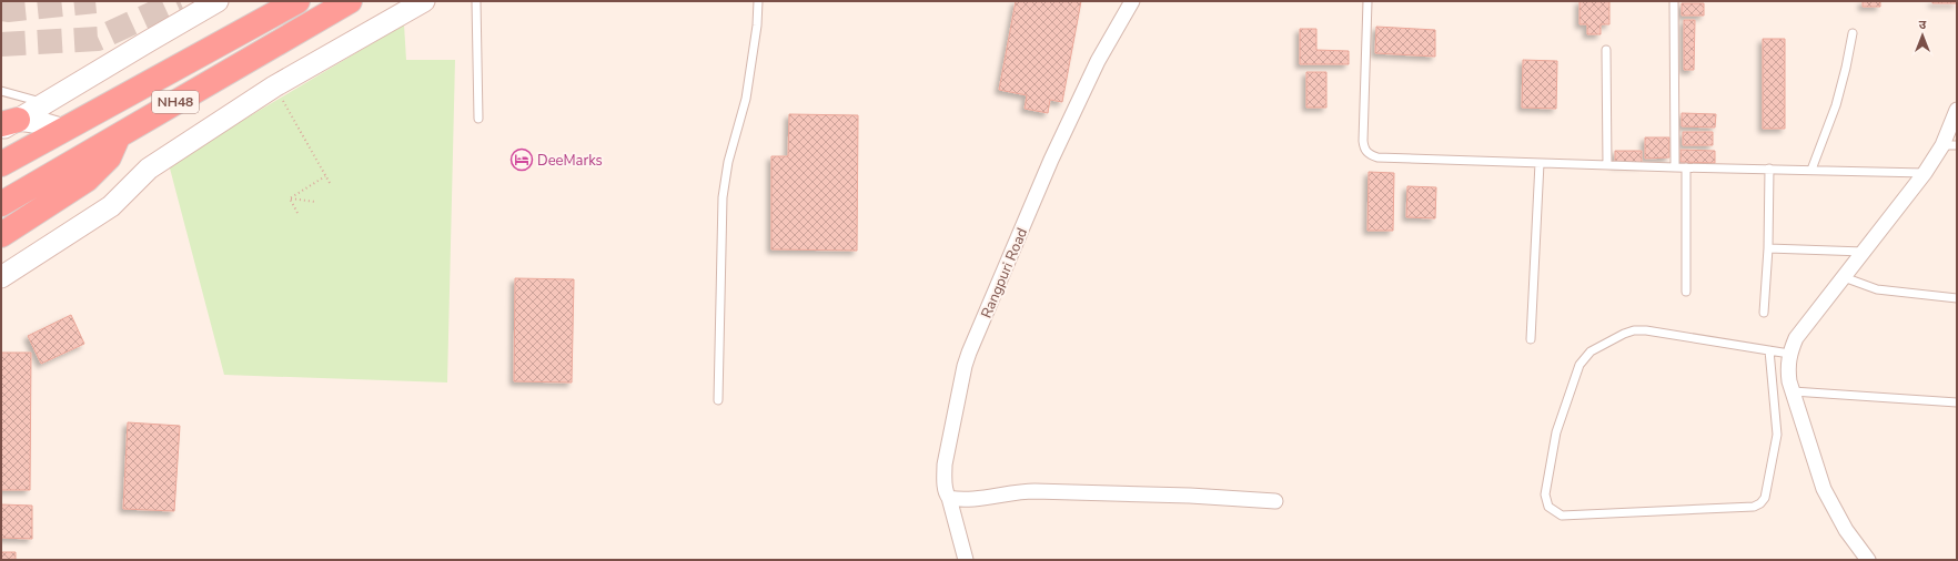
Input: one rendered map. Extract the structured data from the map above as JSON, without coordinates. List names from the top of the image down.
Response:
{
  "streets": {
    "highway": ["NH48"],
    "street": ["Rangpuri Road"]
  },
  "places": {
    "hotel": ["DeeMarks"]
  },
  "north": "top"
}
